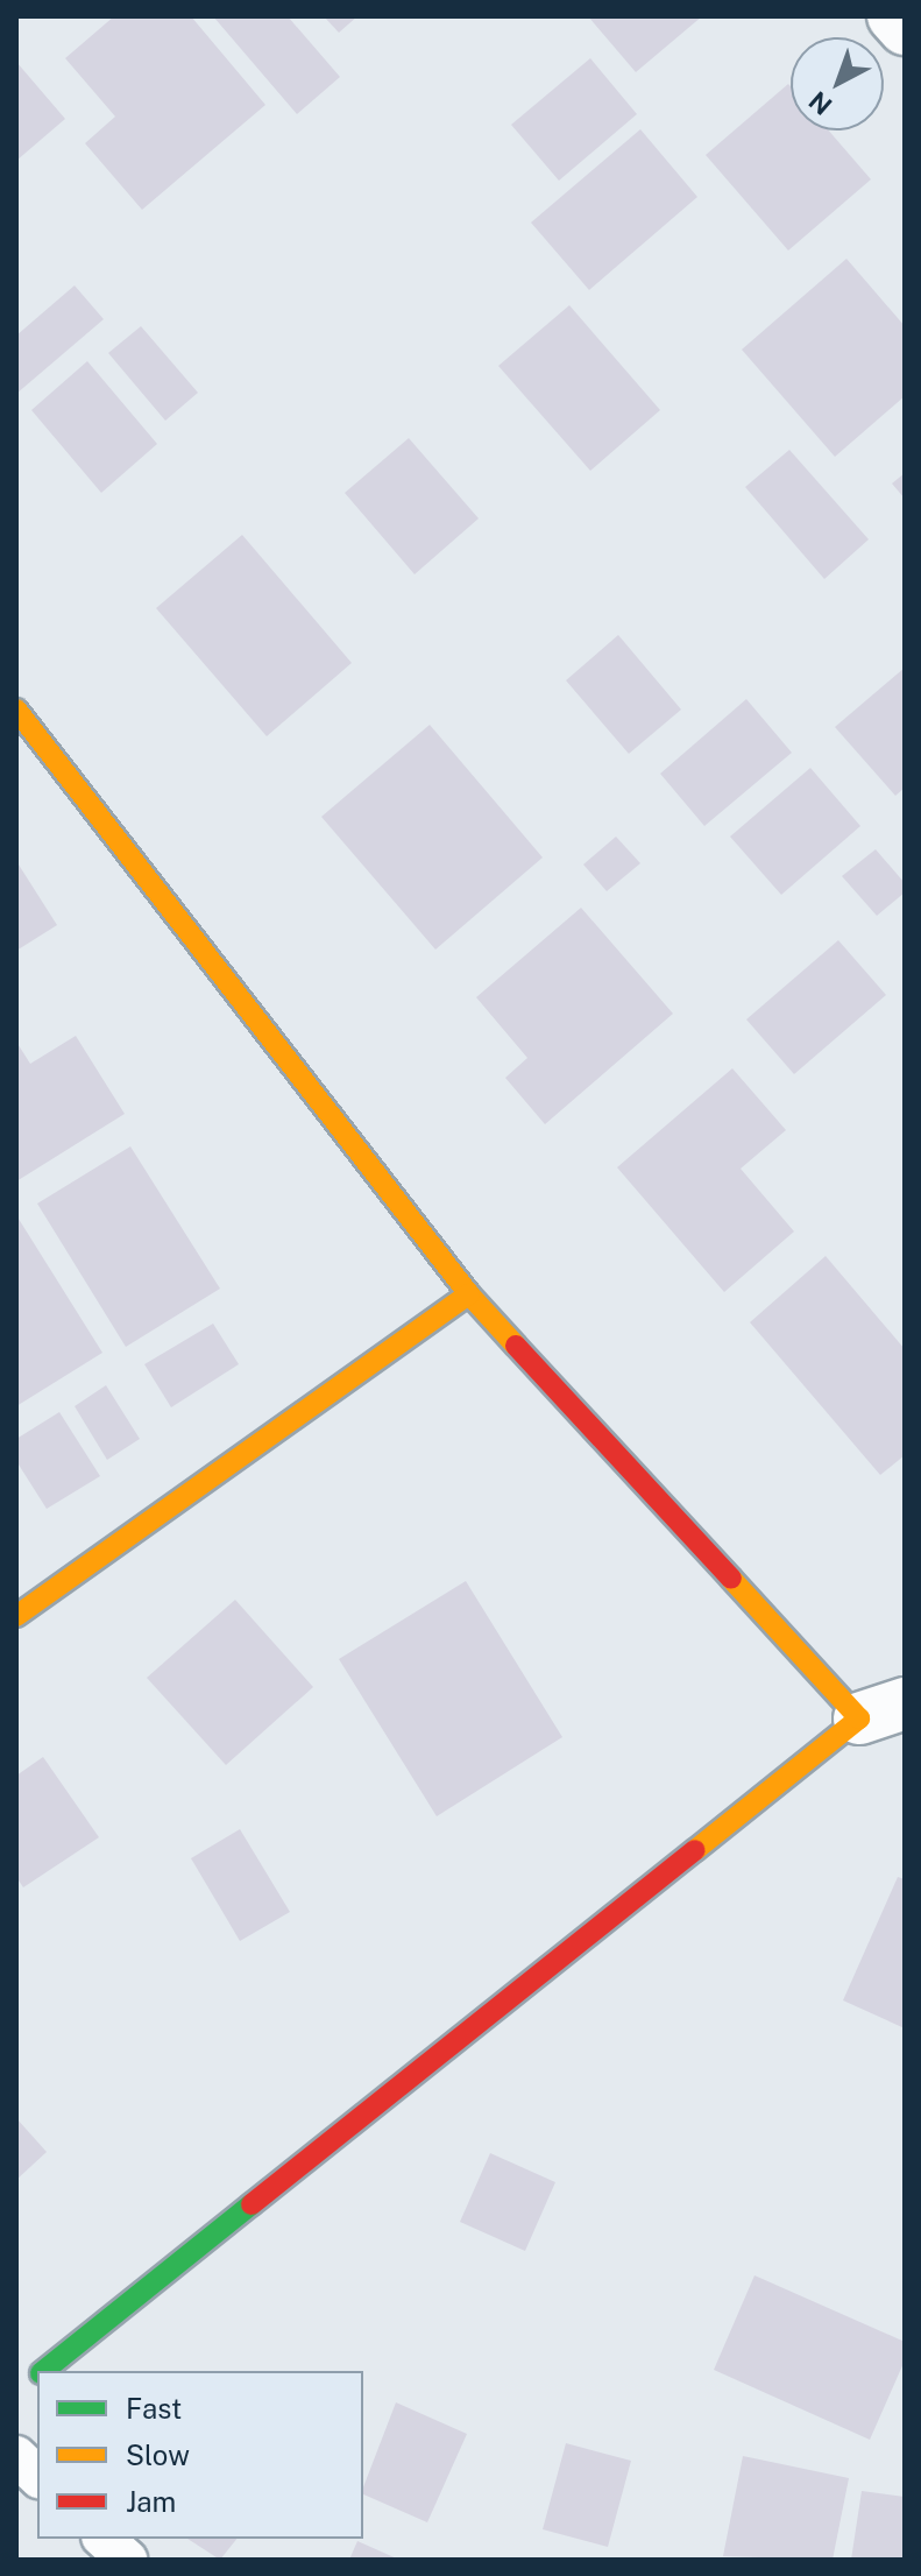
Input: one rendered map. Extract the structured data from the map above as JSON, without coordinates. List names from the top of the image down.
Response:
{
  "legend": ["Fast", "Slow", "Jam"],
  "north": "bottom left"
}
